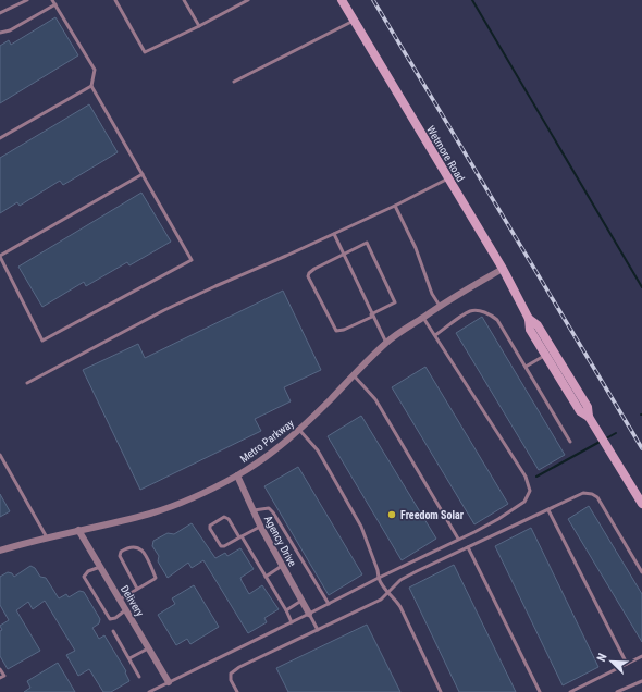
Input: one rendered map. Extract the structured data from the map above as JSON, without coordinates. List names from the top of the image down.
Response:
{
  "streets": {
    "main road": ["Wetmore Road"],
    "street": ["Metro Parkway", "Agency Drive", "Delivery"]
  },
  "crossings": [
    ["Wetmore Road", "Metro Parkway"],
    ["Metro Parkway", "Agency Drive"],
    ["Metro Parkway", "Delivery"]
  ],
  "places": ["Freedom Solar"],
  "north": "top left"
}
